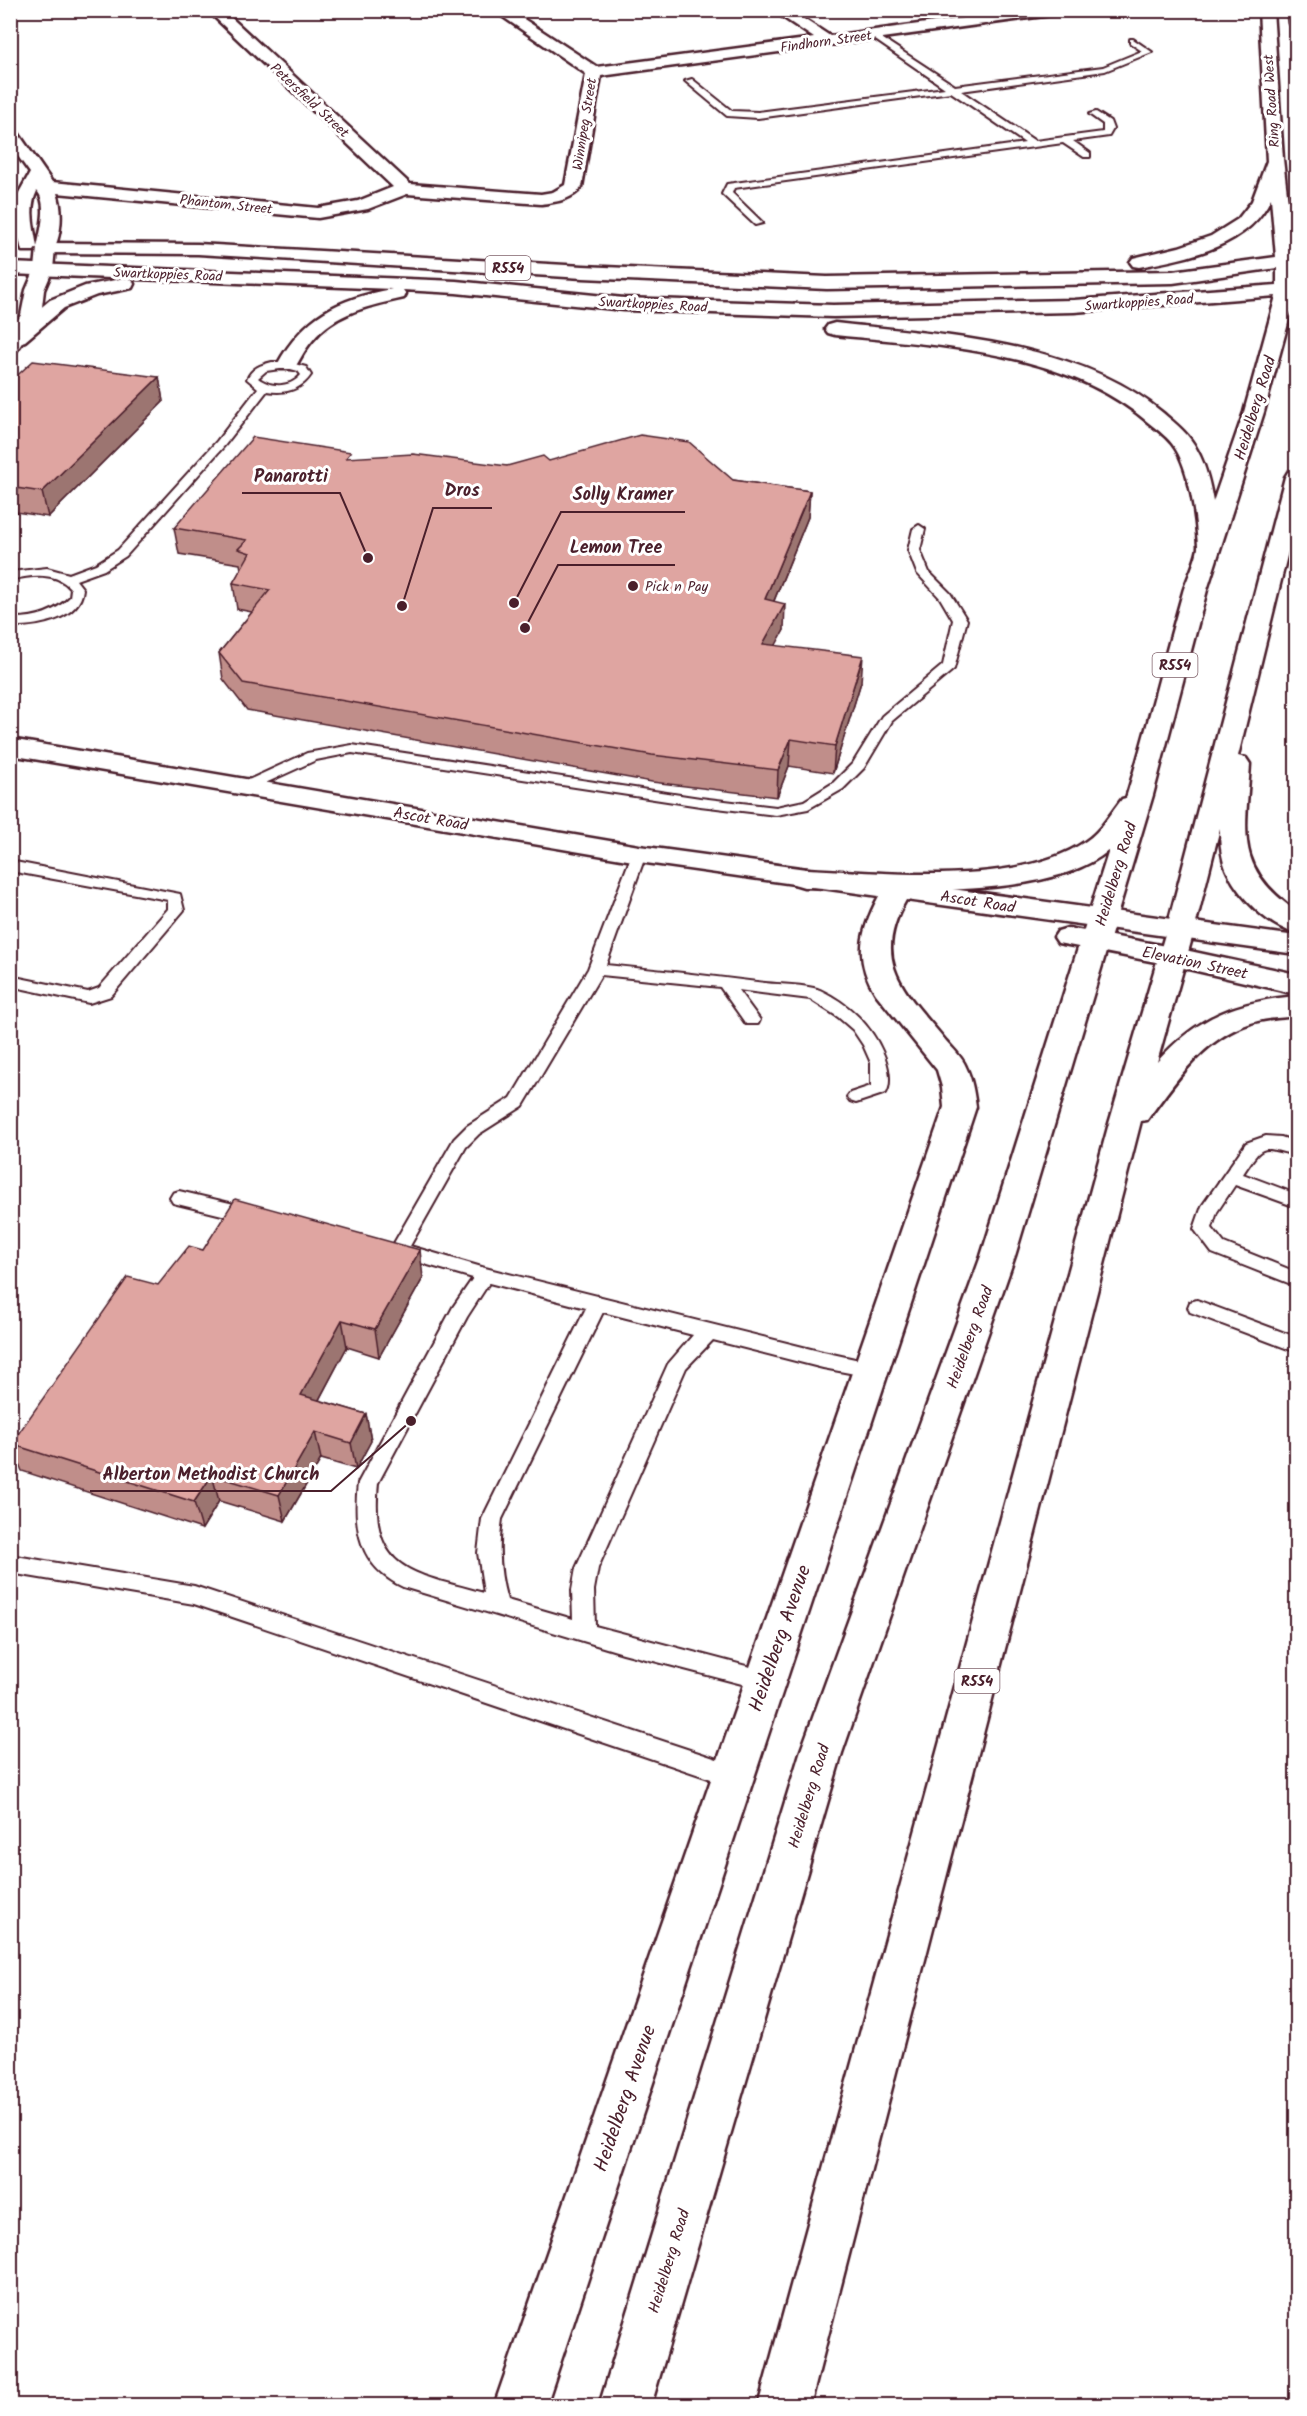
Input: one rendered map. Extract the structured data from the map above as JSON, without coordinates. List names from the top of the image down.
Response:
{
  "streets": {
    "main road": [
      "Findhorn Street",
      "Petersfield Street",
      "Ring Road West",
      "Winnipeg Street",
      "Phantom Street",
      "R554",
      "Swartkoppies Road",
      "Heidelberg Road",
      "Ascot Road",
      "Elevation Street",
      "Heidelberg Avenue"
    ]
  },
  "crossings": [
    ["Findhorn Street", "Winnipeg Street"],
    ["Petersfield Street", "Winnipeg Street"],
    ["Petersfield Street", "Phantom Street"],
    ["Ring Road West", "Swartkoppies Road"],
    ["Ring Road West", "Heidelberg Road"],
    ["Winnipeg Street", "Phantom Street"],
    ["R554", "Elevation Street"],
    ["Swartkoppies Road", "Heidelberg Road"],
    ["Heidelberg Road", "Ascot Road"],
    ["Heidelberg Road", "Elevation Street"],
    ["Ascot Road", "Elevation Street"],
    ["Ascot Road", "Heidelberg Avenue"]
  ],
  "places": [
    "Panarotti",
    "Pick n Pay",
    "Solly Kramer",
    "Dros",
    "Lemon Tree",
    "Alberton Methodist Church"
  ]
}
